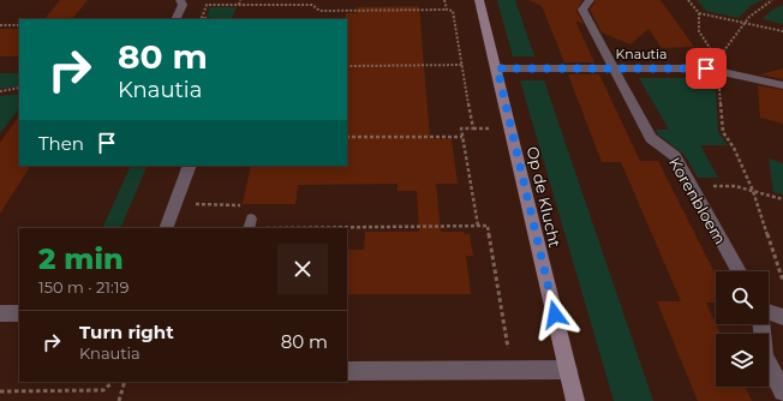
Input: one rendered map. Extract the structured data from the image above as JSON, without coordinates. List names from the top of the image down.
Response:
{
  "streets": {
    "street": ["Knautia", "Op de Klucht", "Korenbloem"]
  },
  "crossings": [
    ["Knautia", "Op de Klucht"],
    ["Knautia", "Korenbloem"]
  ],
  "page": {
    "turn": ["80 m", "Knautia"],
    "then": "Then",
    "heading": ["2 min", "150 m · 21:19"],
    "list": [
      {
        "name": "Turn right",
        "note": "Knautia",
        "value": "80 m"
      }
    ]
  }
}
